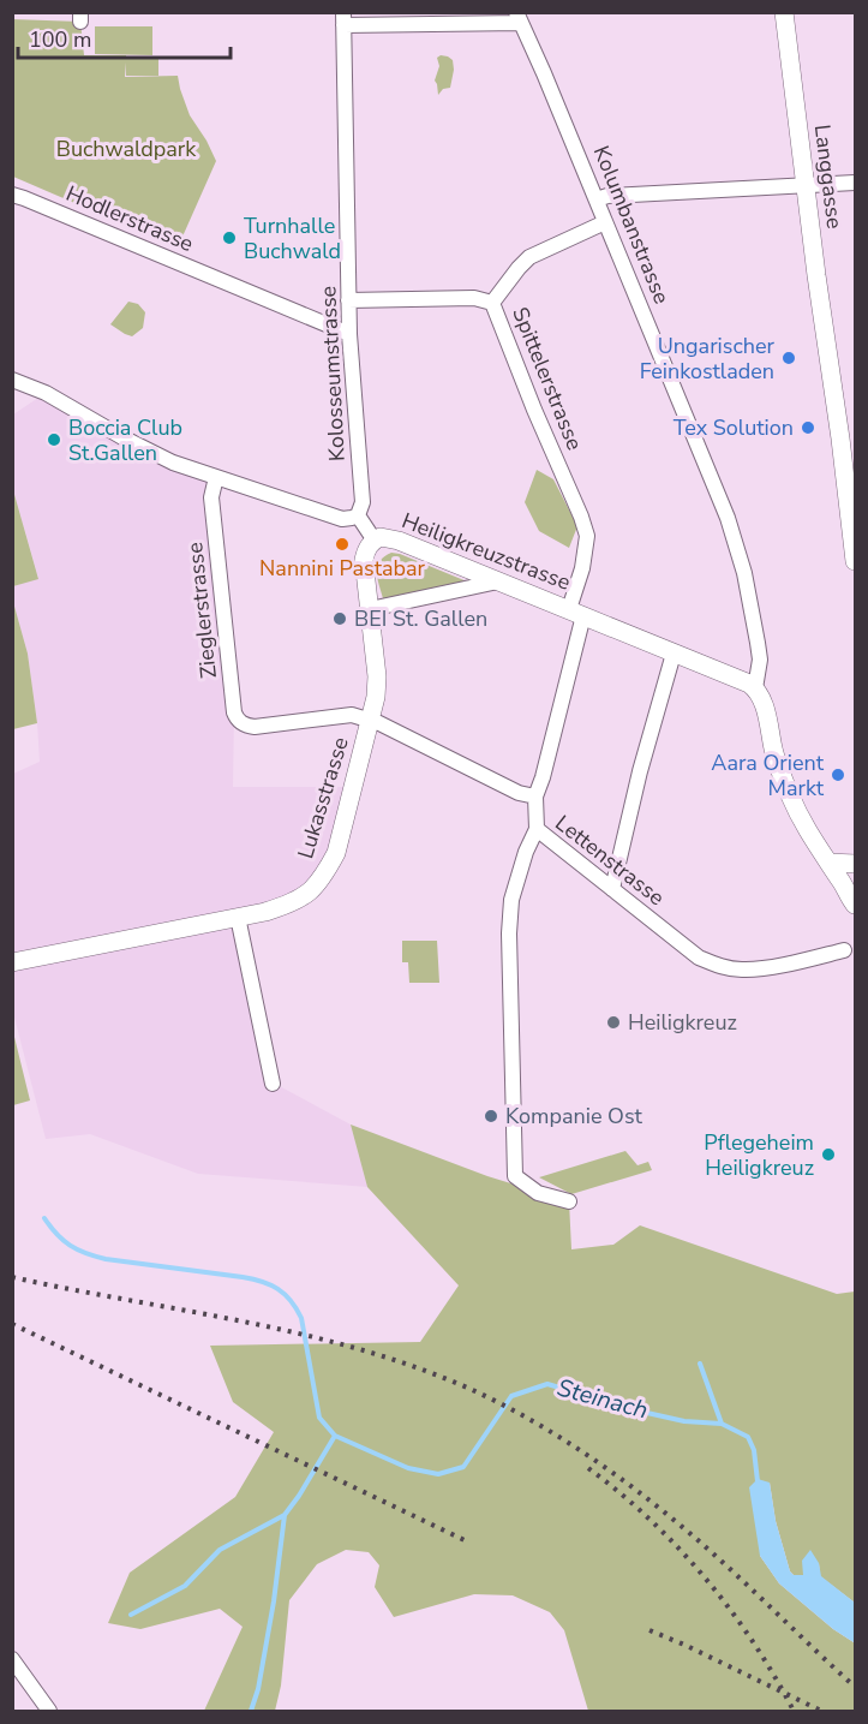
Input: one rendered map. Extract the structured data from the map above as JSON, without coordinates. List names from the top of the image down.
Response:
{
  "streets": {
    "main road": [
      "Langgasse",
      "Kolumbanstrasse",
      "Heiligkreuzstrasse",
      "Lukasstrasse"
    ],
    "street": [
      "Hodlerstrasse",
      "Kolosseumstrasse",
      "Spittelerstrasse",
      "Zieglerstrasse",
      "Lettenstrasse"
    ]
  },
  "crossings": [
    ["Hodlerstrasse", "Kolosseumstrasse"],
    ["Kolumbanstrasse", "Heiligkreuzstrasse"],
    ["Kolosseumstrasse", "Spittelerstrasse"],
    ["Kolosseumstrasse", "Heiligkreuzstrasse"],
    ["Spittelerstrasse", "Heiligkreuzstrasse"],
    ["Spittelerstrasse", "Lettenstrasse"],
    ["Heiligkreuzstrasse", "Lukasstrasse"],
    ["Zieglerstrasse", "Lettenstrasse"],
    ["Lukasstrasse", "Lettenstrasse"]
  ],
  "water": ["Steinach"],
  "parks": ["Buchwaldpark"],
  "places": [
    "Turnhalle Buchwald",
    "Ungarischer Feinkostladen",
    "Tex Solution",
    "Boccia Club St.Gallen",
    "Nannini Pastabar",
    "BEI St. Gallen",
    "Aara Orient Markt",
    "Heiligkreuz",
    "Kompanie Ost",
    "Pflegeheim Heiligkreuz"
  ],
  "scale_bar": "100 m"
}
